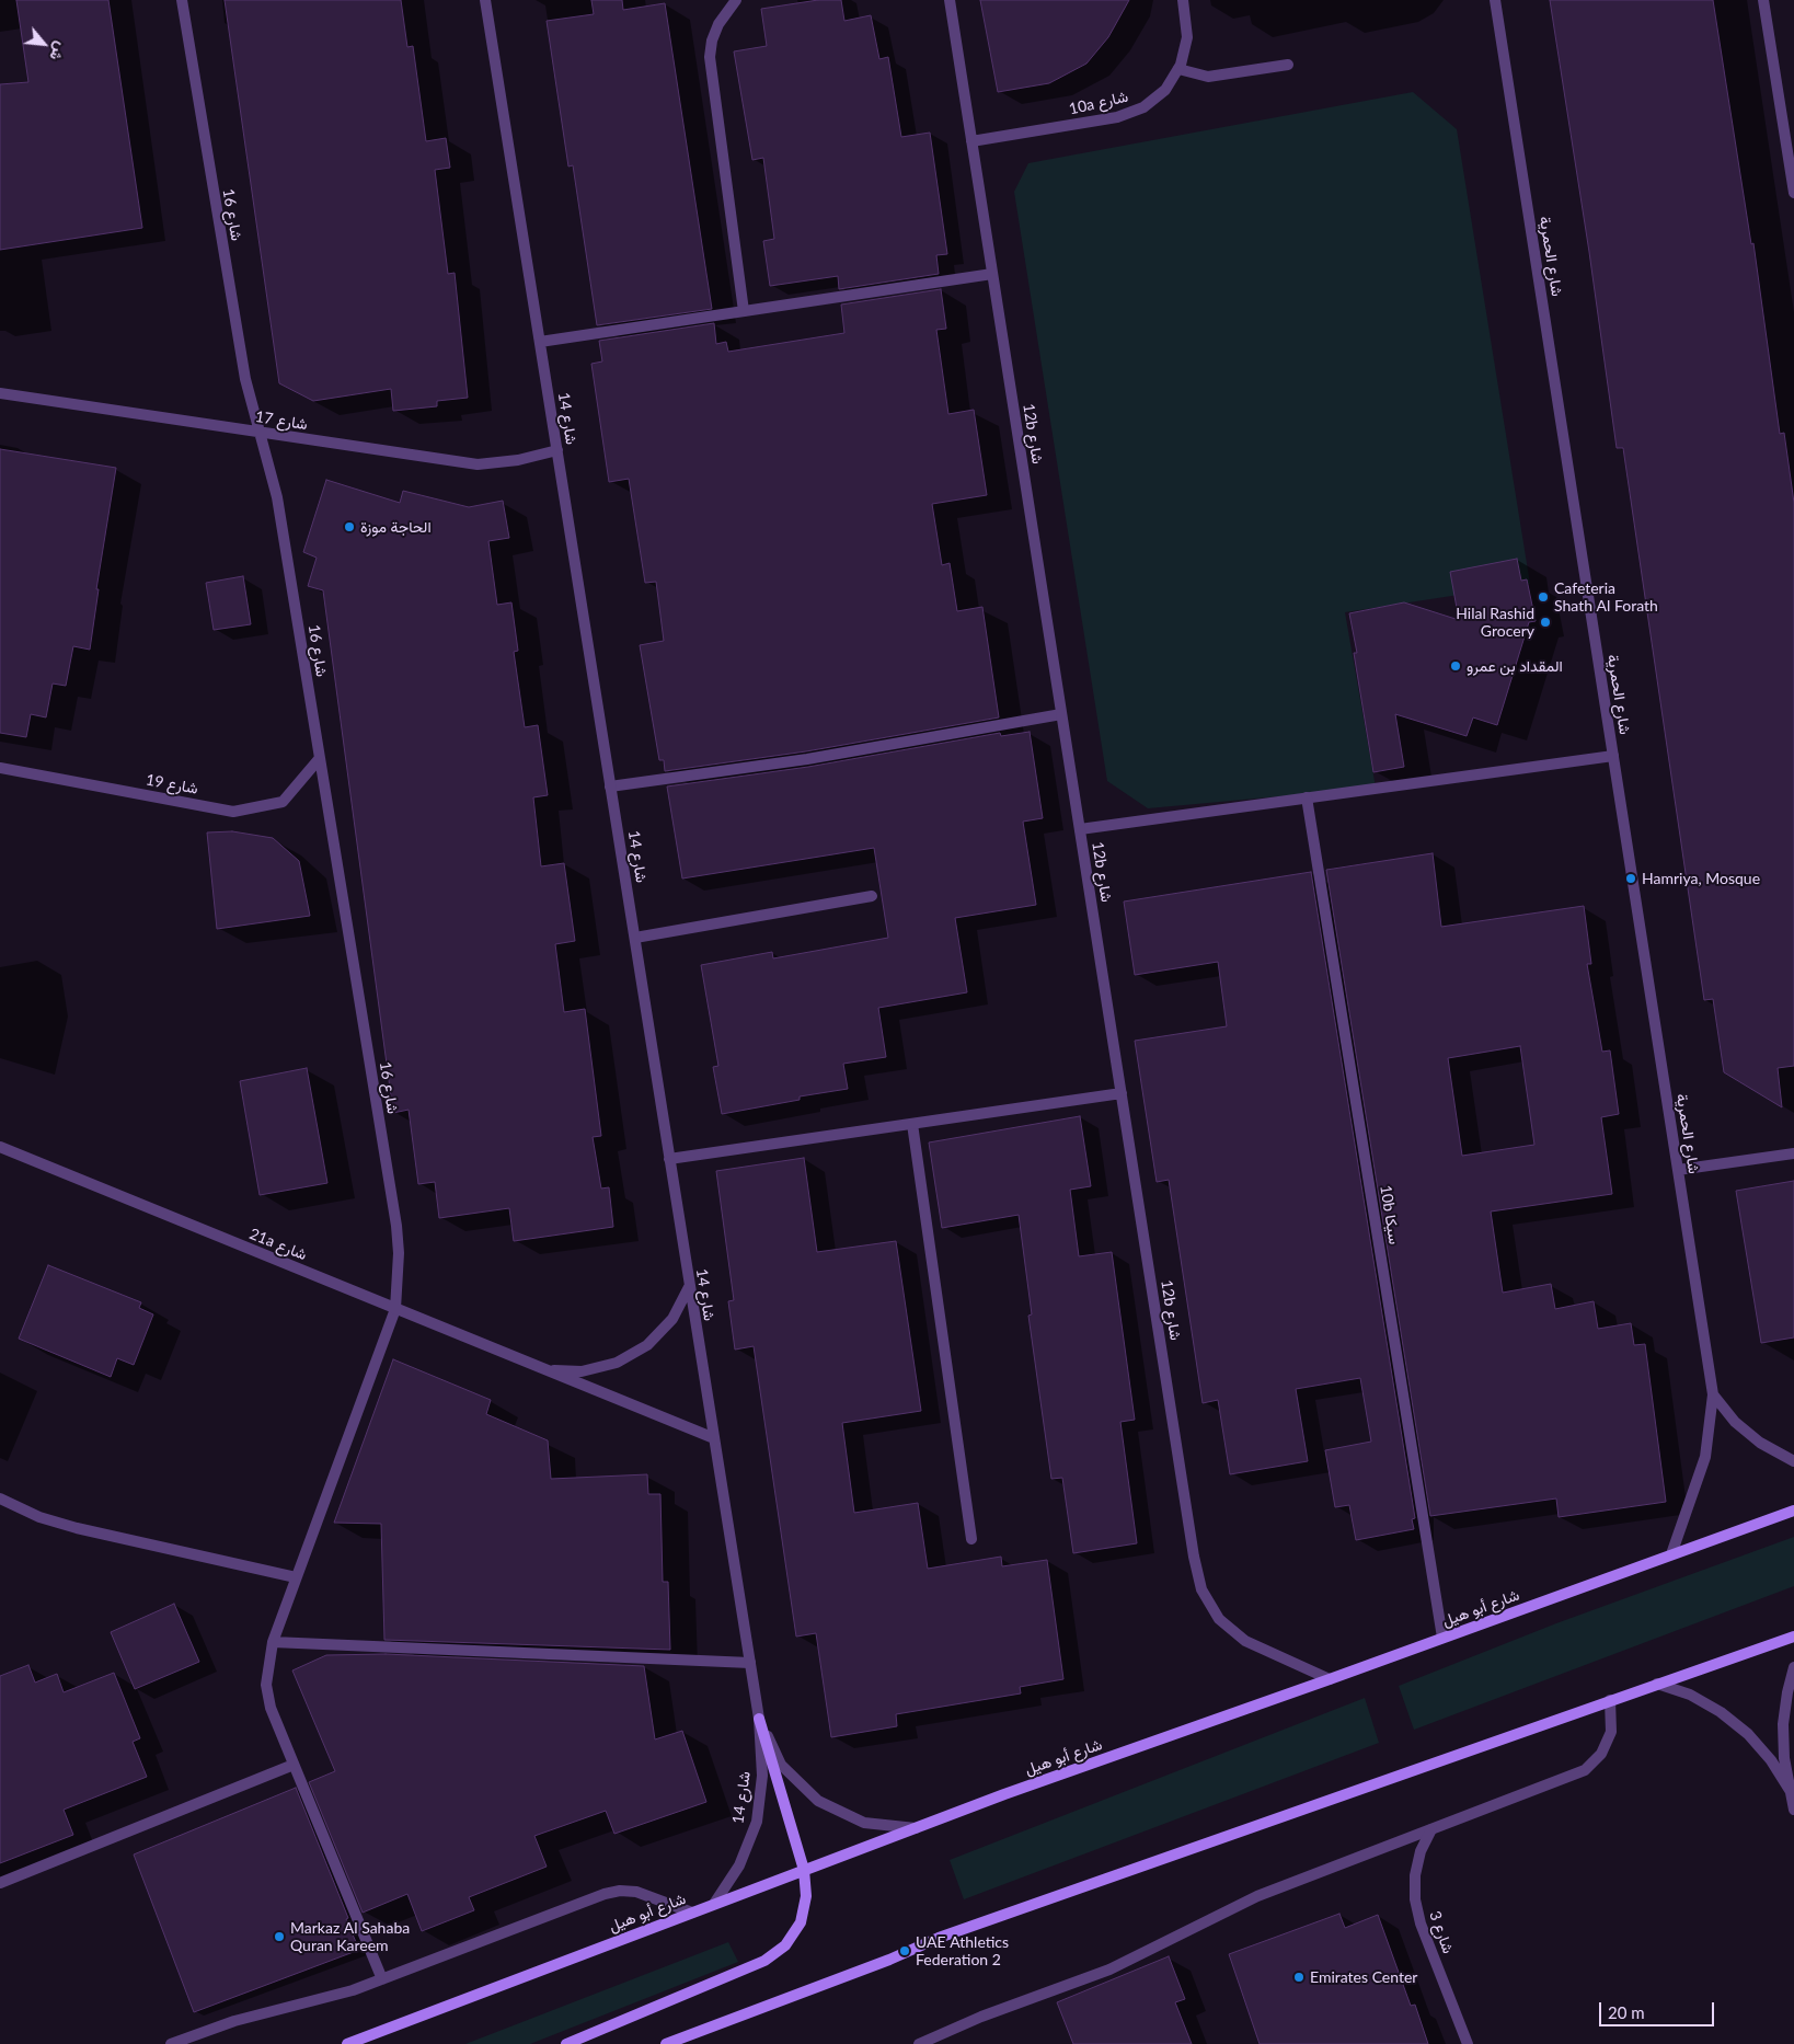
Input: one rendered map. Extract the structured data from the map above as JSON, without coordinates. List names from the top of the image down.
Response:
{
  "streets": {
    "main road": ["شارع أبو هيل"],
    "street": [
      "10a شارع",
      "شارع 16",
      "شارع الحمرية",
      "شارع 14",
      "شارع 17",
      "12b شارع",
      "شارع 19",
      "10b سيكا",
      "21a شارع",
      "شارع 3"
    ]
  },
  "crossings": [
    ["10a شارع", "12b شارع"],
    ["شارع 16", "شارع 17"],
    ["شارع 16", "شارع 19"],
    ["شارع 16", "21a شارع"],
    ["شارع الحمرية", "شارع أبو هيل"],
    ["شارع 14", "شارع 17"],
    ["شارع 14", "21a شارع"],
    ["شارع 14", "شارع أبو هيل"],
    ["12b شارع", "شارع أبو هيل"],
    ["10b سيكا", "شارع أبو هيل"]
  ],
  "places": [
    "الحاجة موزة",
    "Cafeteria Shath Al Forath",
    "Hilal Rashid Grocery",
    "المقداد بن عمرو",
    "Hamriya, Mosque",
    "Markaz Al Sahaba Quran Kareem",
    "UAE Athletics Federation 2",
    "Emirates Center"
  ],
  "scale_bar": "20 m",
  "north": "bottom right"
}
